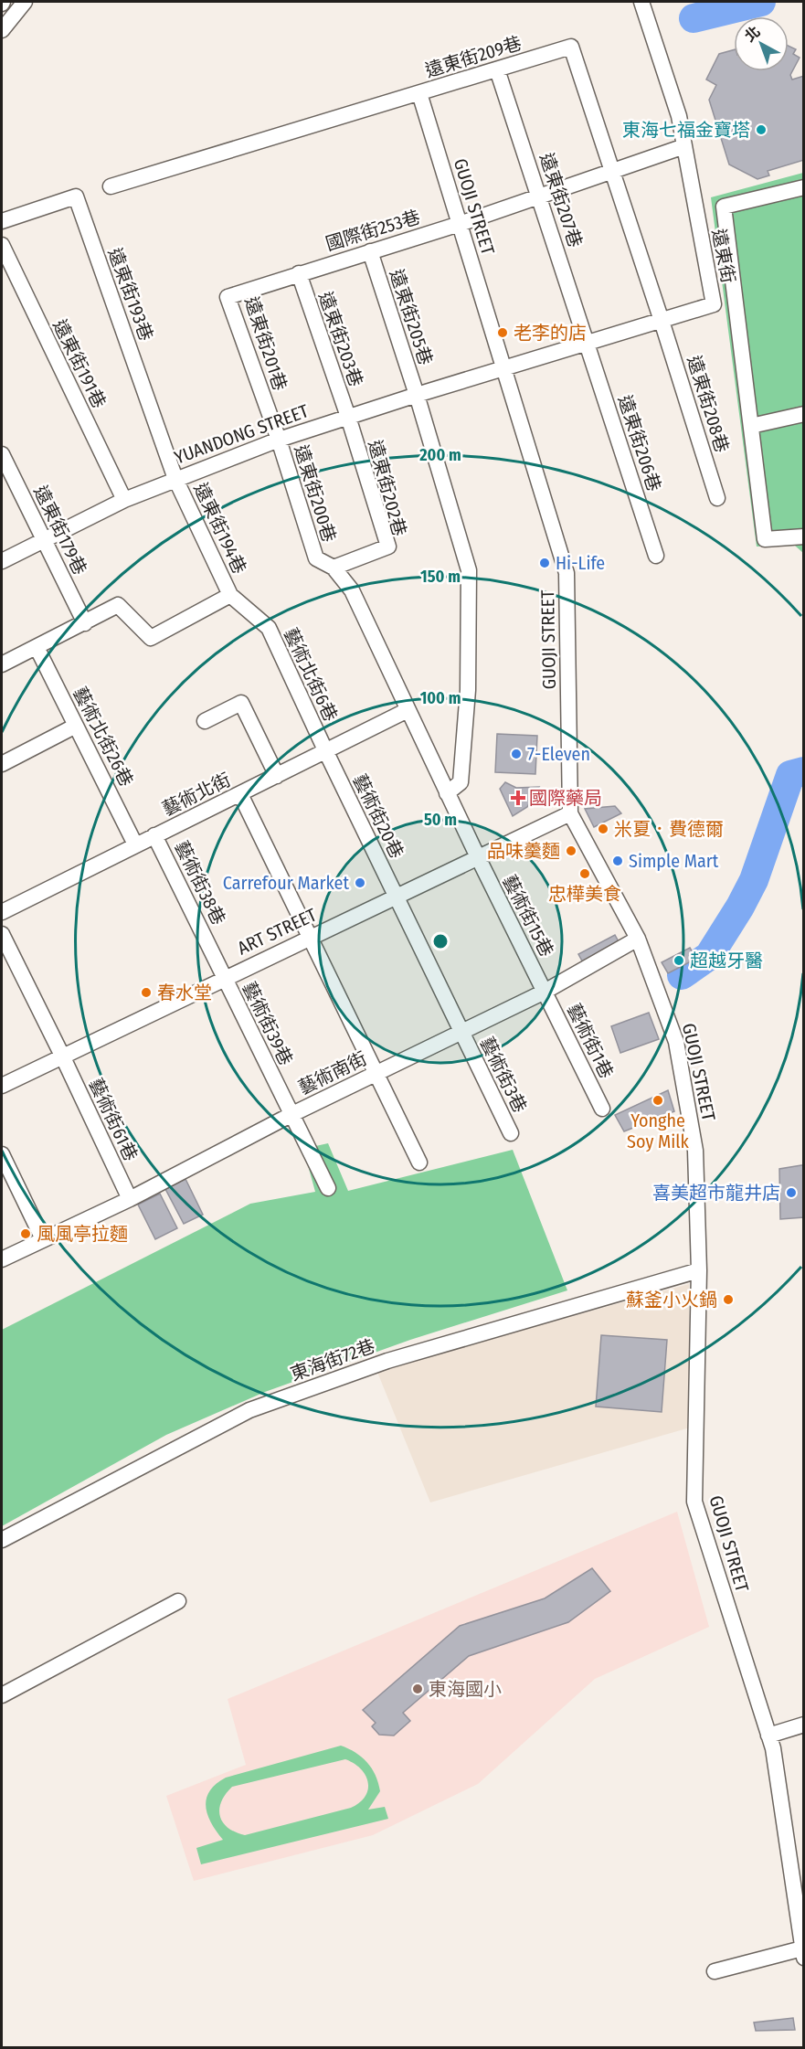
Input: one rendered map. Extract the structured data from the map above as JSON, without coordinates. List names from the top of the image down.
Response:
{
  "streets": {
    "street": [
      "遠東街209巷",
      "遠東街207巷",
      "GUOJI STREET",
      "國際街253巷",
      "遠東街",
      "遠東街193巷",
      "遠東街205巷",
      "遠東街203巷",
      "遠東街201巷",
      "遠東街191巷",
      "遠東街208巷",
      "YUANDONG STREET",
      "遠東街206巷",
      "遠東街202巷",
      "遠東街200巷",
      "遠東街194巷",
      "遠東街179巷",
      "藝術北街6巷",
      "藝術北街26巷",
      "藝術北街",
      "藝術街20巷",
      "藝術街38巷",
      "藝術街15巷",
      "ART STREET",
      "藝術街39巷",
      "藝術街1巷",
      "藝術南街",
      "藝術街3巷",
      "藝術街61巷",
      "東海街72巷"
    ]
  },
  "crossings": [
    ["遠東街209巷", "遠東街207巷"],
    ["遠東街209巷", "GUOJI STREET"],
    ["遠東街209巷", "國際街253巷"],
    ["遠東街209巷", "遠東街"],
    ["遠東街209巷", "遠東街208巷"],
    ["遠東街207巷", "國際街253巷"],
    ["遠東街207巷", "遠東街"],
    ["遠東街207巷", "遠東街206巷"],
    ["GUOJI STREET", "國際街253巷"],
    ["GUOJI STREET", "遠東街"],
    ["GUOJI STREET", "YUANDONG STREET"],
    ["GUOJI STREET", "ART STREET"],
    ["GUOJI STREET", "藝術南街"],
    ["GUOJI STREET", "東海街72巷"],
    ["國際街253巷", "遠東街"],
    ["國際街253巷", "遠東街205巷"],
    ["國際街253巷", "遠東街203巷"],
    ["國際街253巷", "遠東街201巷"],
    ["遠東街", "遠東街208巷"],
    ["遠東街", "YUANDONG STREET"],
    ["遠東街", "遠東街206巷"],
    ["遠東街193巷", "YUANDONG STREET"],
    ["遠東街193巷", "遠東街194巷"],
    ["遠東街205巷", "YUANDONG STREET"],
    ["遠東街205巷", "藝術街15巷"],
    ["遠東街203巷", "遠東街201巷"],
    ["遠東街203巷", "YUANDONG STREET"],
    ["遠東街203巷", "遠東街202巷"],
    ["遠東街201巷", "YUANDONG STREET"],
    ["遠東街201巷", "遠東街200巷"],
    ["遠東街191巷", "YUANDONG STREET"],
    ["YUANDONG STREET", "遠東街202巷"],
    ["YUANDONG STREET", "遠東街200巷"],
    ["YUANDONG STREET", "遠東街194巷"],
    ["YUANDONG STREET", "遠東街179巷"],
    ["遠東街202巷", "遠東街200巷"],
    ["遠東街202巷", "藝術街15巷"],
    ["遠東街200巷", "藝術街15巷"],
    ["遠東街194巷", "藝術北街6巷"],
    ["藝術北街6巷", "藝術北街"],
    ["藝術北街6巷", "藝術街20巷"],
    ["藝術北街26巷", "藝術北街"],
    ["藝術北街", "藝術街20巷"],
    ["藝術北街", "藝術街38巷"],
    ["藝術北街", "藝術街15巷"],
    ["藝術街20巷", "ART STREET"],
    ["藝術街20巷", "藝術南街"],
    ["藝術街20巷", "藝術街3巷"],
    ["藝術街38巷", "ART STREET"],
    ["藝術街38巷", "藝術街39巷"],
    ["藝術街15巷", "ART STREET"],
    ["藝術街15巷", "藝術街1巷"],
    ["藝術街15巷", "藝術南街"],
    ["ART STREET", "藝術街39巷"],
    ["ART STREET", "藝術街61巷"],
    ["藝術街39巷", "藝術南街"],
    ["藝術街1巷", "藝術南街"],
    ["藝術南街", "藝術街3巷"],
    ["藝術南街", "藝術街61巷"]
  ],
  "places": {
    "other": [
      "東海七福金寶塔",
      "老李的店",
      "Hi-Life",
      "7-Eleven",
      "米夏．費德爾",
      "品味羹麵",
      "Simple Mart",
      "忠樺美食",
      "Carrefour Market",
      "超越牙醫",
      "春水堂",
      "Yonghe Soy Milk",
      "喜美超市龍井店",
      "風風亭拉麵",
      "蘇釜小火鍋",
      "東海國小"
    ],
    "health": ["國際藥局"]
  },
  "north": "top left",
  "rings": [
    "200 m",
    "150 m",
    "100 m",
    "50 m"
  ]
}
